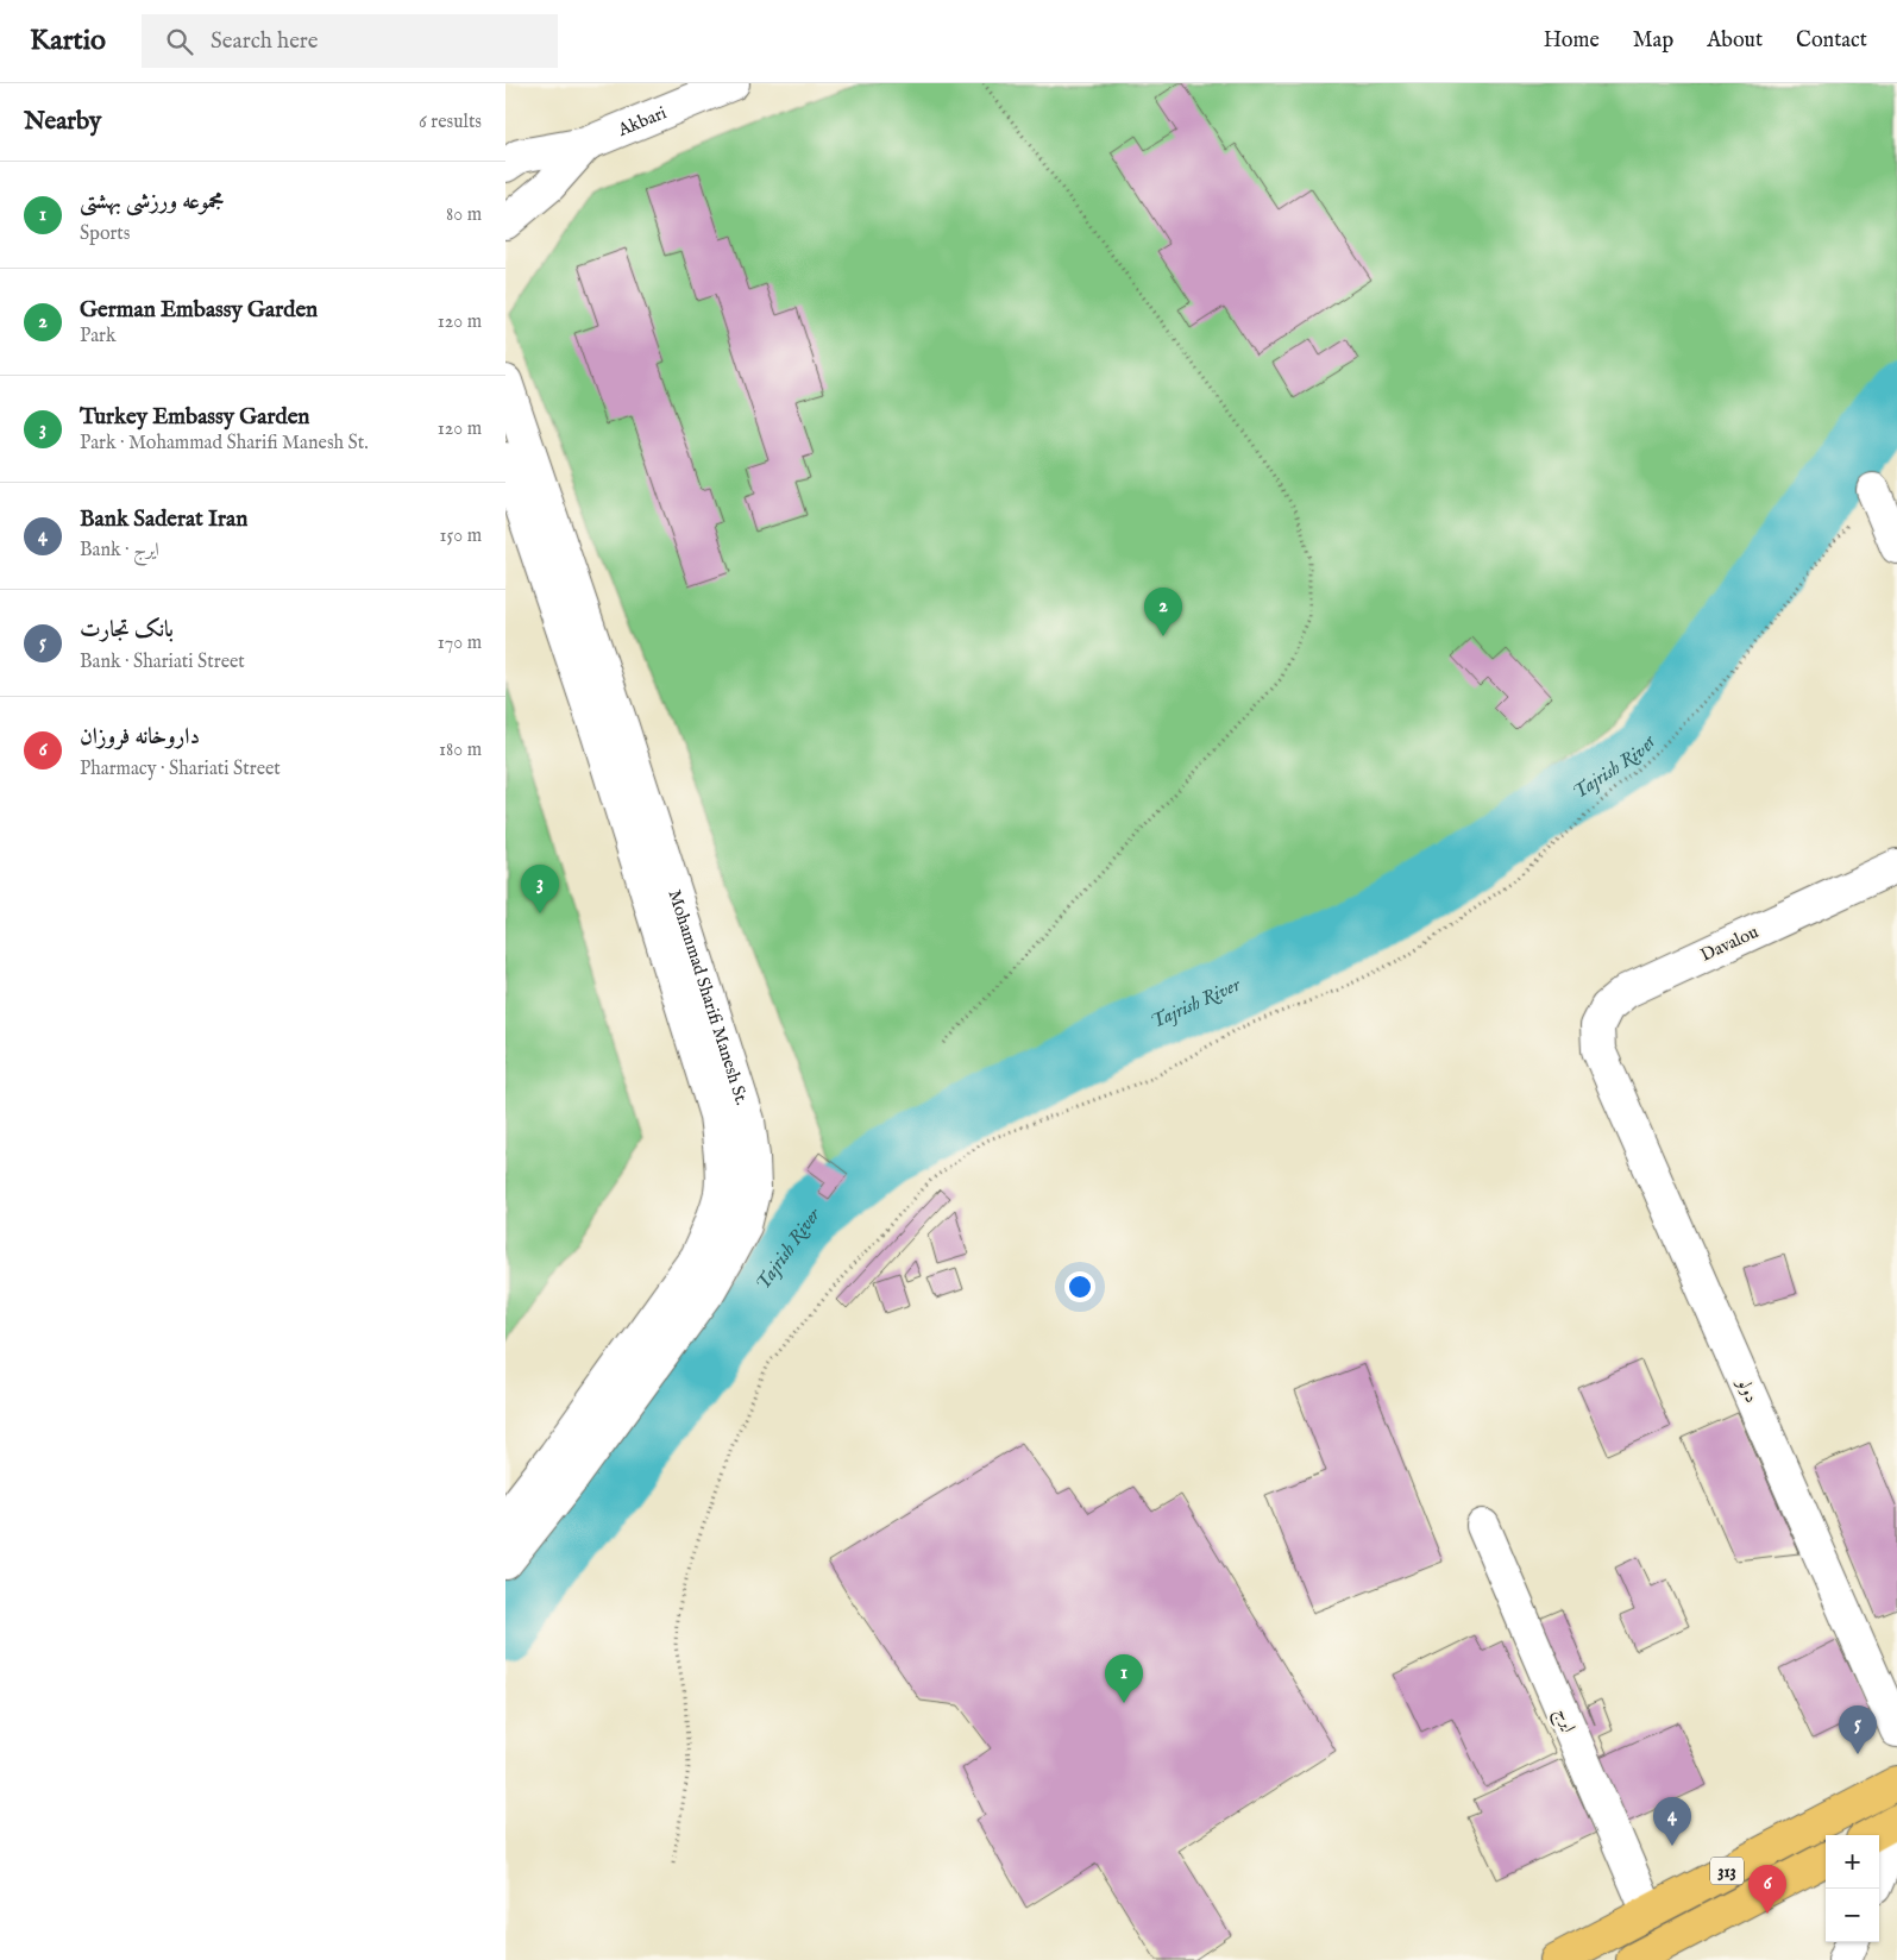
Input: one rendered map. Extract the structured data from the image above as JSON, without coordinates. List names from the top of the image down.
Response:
{
  "streets": {
    "main road": ["313"],
    "street": [
      "Akbari",
      "Mohammad Sharifi Manesh St.",
      "دولو",
      "ایرج"
    ]
  },
  "crossings": [
    ["ایرج", "313"]
  ],
  "water": ["Tajrish River"],
  "page": {
    "header": "Kartio",
    "search": "Search here",
    "nav": [
      "Home",
      "Map",
      "About",
      "Contact"
    ],
    "heading": ["Nearby", "6 results"],
    "list": [
      {
        "mark": "1",
        "name": "مجموعه ورزشی بهشتی",
        "note": "Sports",
        "value": "80 m"
      },
      {
        "mark": "2",
        "name": "German Embassy Garden",
        "note": "Park",
        "value": "120 m"
      },
      {
        "mark": "3",
        "name": "Turkey Embassy Garden",
        "note": "Park · Mohammad Sharifi Manesh St.",
        "value": "120 m"
      },
      {
        "mark": "4",
        "name": "Bank Saderat Iran",
        "note": "Bank · ایرج",
        "value": "150 m"
      },
      {
        "mark": "5",
        "name": "بانک تجارت",
        "note": "Bank · Shariati Street",
        "value": "170 m"
      },
      {
        "mark": "6",
        "name": "داروخانه فروزان",
        "note": "Pharmacy · Shariati Street",
        "value": "180 m"
      }
    ],
    "pins": [
      "2",
      "3",
      "1",
      "5",
      "4",
      "6"
    ],
    "map_buttons": ["+", "−"]
  }
}
